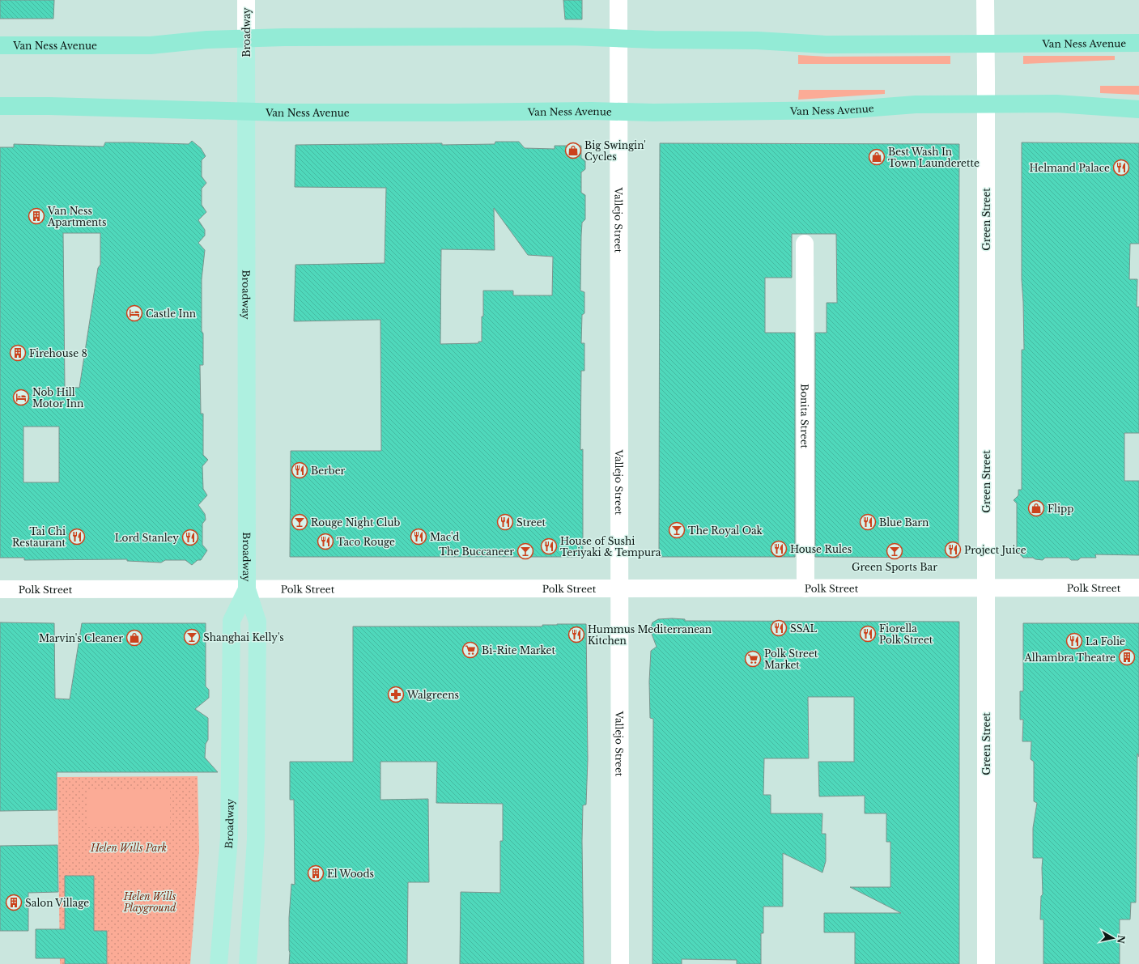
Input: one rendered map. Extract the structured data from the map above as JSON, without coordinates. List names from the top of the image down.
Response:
{
  "streets": {
    "highway": ["Van Ness Avenue"],
    "main road": ["Broadway"],
    "street": [
      "Green Street",
      "Vallejo Street",
      "Bonita Street",
      "Polk Street"
    ]
  },
  "crossings": [
    ["Broadway", "Van Ness Avenue"],
    ["Broadway", "Polk Street"],
    ["Van Ness Avenue", "Green Street"],
    ["Van Ness Avenue", "Vallejo Street"],
    ["Green Street", "Polk Street"],
    ["Vallejo Street", "Polk Street"],
    ["Bonita Street", "Polk Street"]
  ],
  "parks": ["Helen Wills Park", "Helen Wills Playground"],
  "places": {
    "shop": [
      "Big Swingin' Cycles",
      "Best Wash In Town Launderette",
      "Flipp",
      "Marvin's Cleaner"
    ],
    "restaurant": [
      "Helmand Palace",
      "Berber",
      "Street",
      "Blue Barn",
      "Tai Chi Restaurant",
      "Mac'd",
      "Lord Stanley",
      "Taco Rouge",
      "House of Sushi Teriyaki & Tempura",
      "House Rules",
      "Project Juice",
      "SSAL",
      "Fiorella Polk Street",
      "Hummus Mediterranean Kitchen",
      "La Folie"
    ],
    "building": [
      "Van Ness Apartments",
      "Firehouse 8",
      "Alhambra Theatre",
      "El Woods",
      "Salon Village"
    ],
    "hotel": ["Castle Inn", "Nob Hill Motor Inn"],
    "bar": [
      "Rouge Night Club",
      "The Royal Oak",
      "The Buccaneer",
      "Green Sports Bar",
      "Shanghai Kelly's"
    ],
    "supermarket": ["Bi-Rite Market", "Polk Street Market"],
    "pharmacy": ["Walgreens"]
  },
  "north": "right"
}
